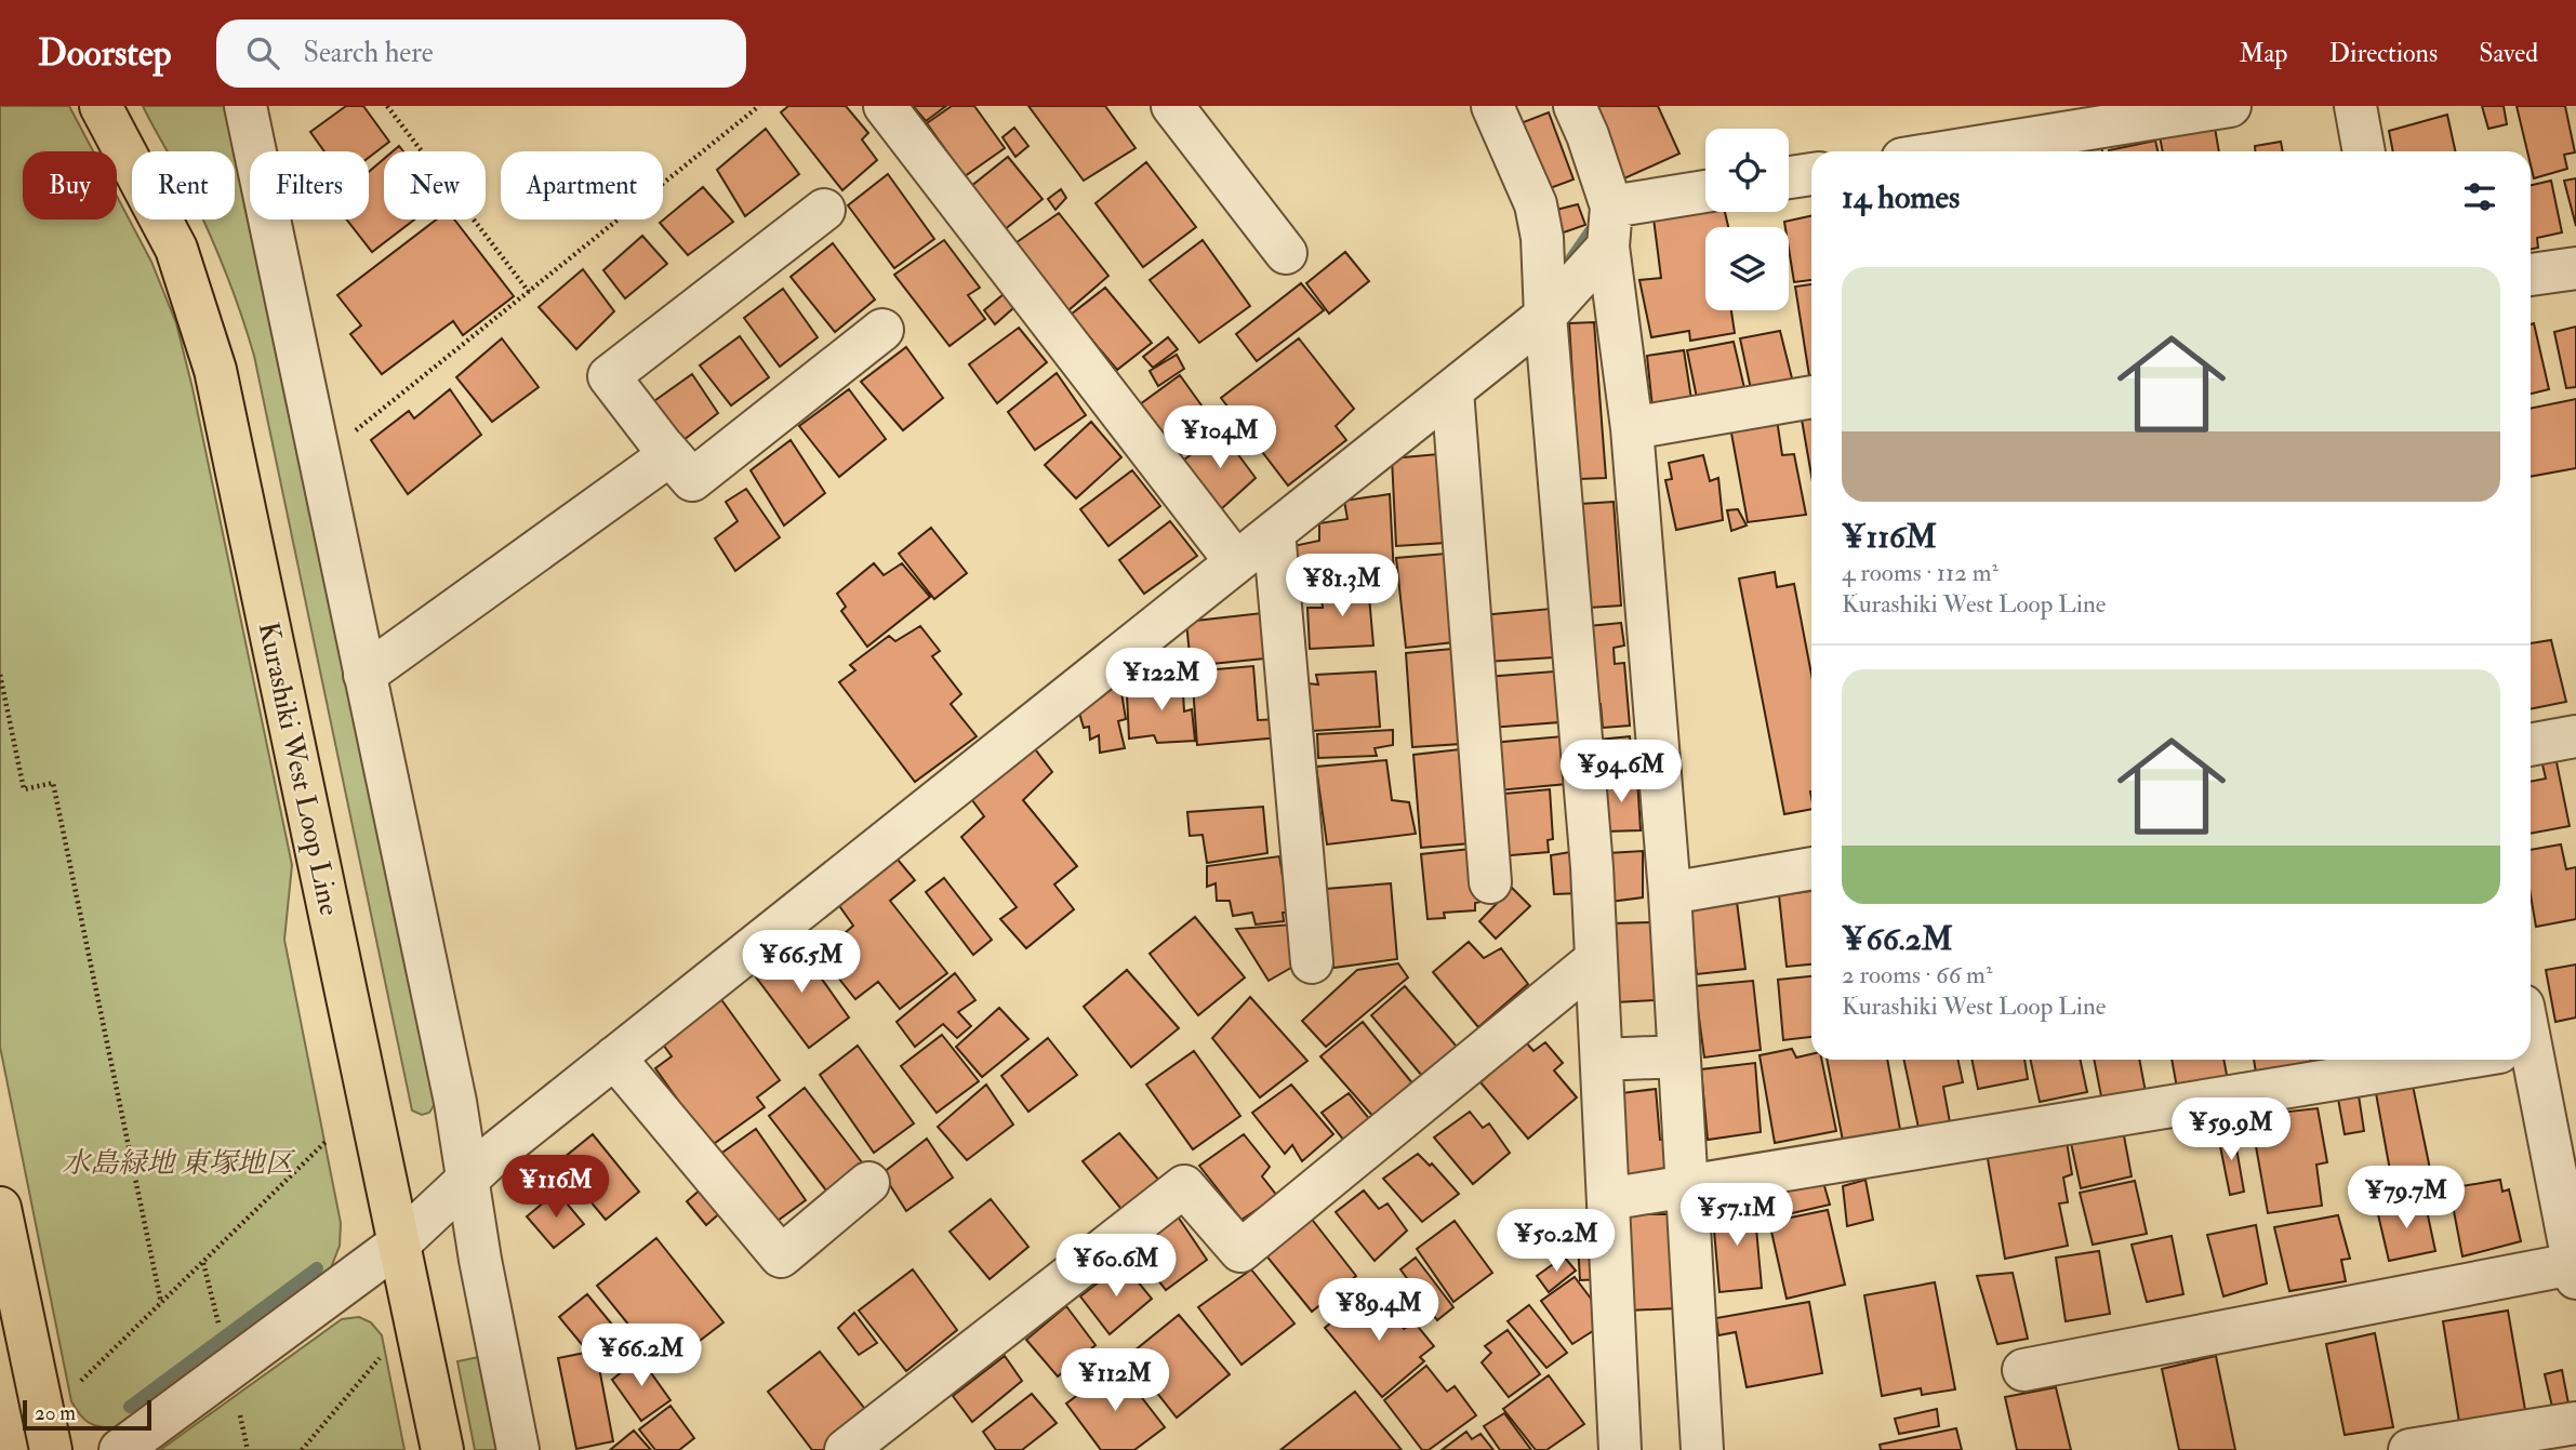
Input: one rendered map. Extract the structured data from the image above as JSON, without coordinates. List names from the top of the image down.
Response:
{
  "streets": {
    "main road": ["Kurashiki West Loop Line"]
  },
  "parks": ["水島緑地 東塚地区"],
  "scale_bar": "20 m",
  "page": {
    "header": "Doorstep",
    "search": "Search here",
    "nav": ["Map", "Directions", "Saved"],
    "chip": [
      "Buy",
      "Rent",
      "Filters",
      "New",
      "Apartment"
    ],
    "heading": "14 homes",
    "list": [
      {
        "name": "¥116M",
        "note": "4 rooms · 112 m² · Kurashiki West Loop Line"
      },
      {
        "name": "¥66.2M",
        "note": "2 rooms · 66 m² · Kurashiki West Loop Line"
      }
    ],
    "price": [
      "¥104M",
      "¥81.3M",
      "¥122M",
      "¥94.6M",
      "¥66.5M",
      "¥59.9M",
      "¥116M",
      "¥79.7M",
      "¥57.1M",
      "¥50.2M",
      "¥60.6M",
      "¥89.4M",
      "¥66.2M",
      "¥112M"
    ],
    "scale": "20 m"
  }
}
